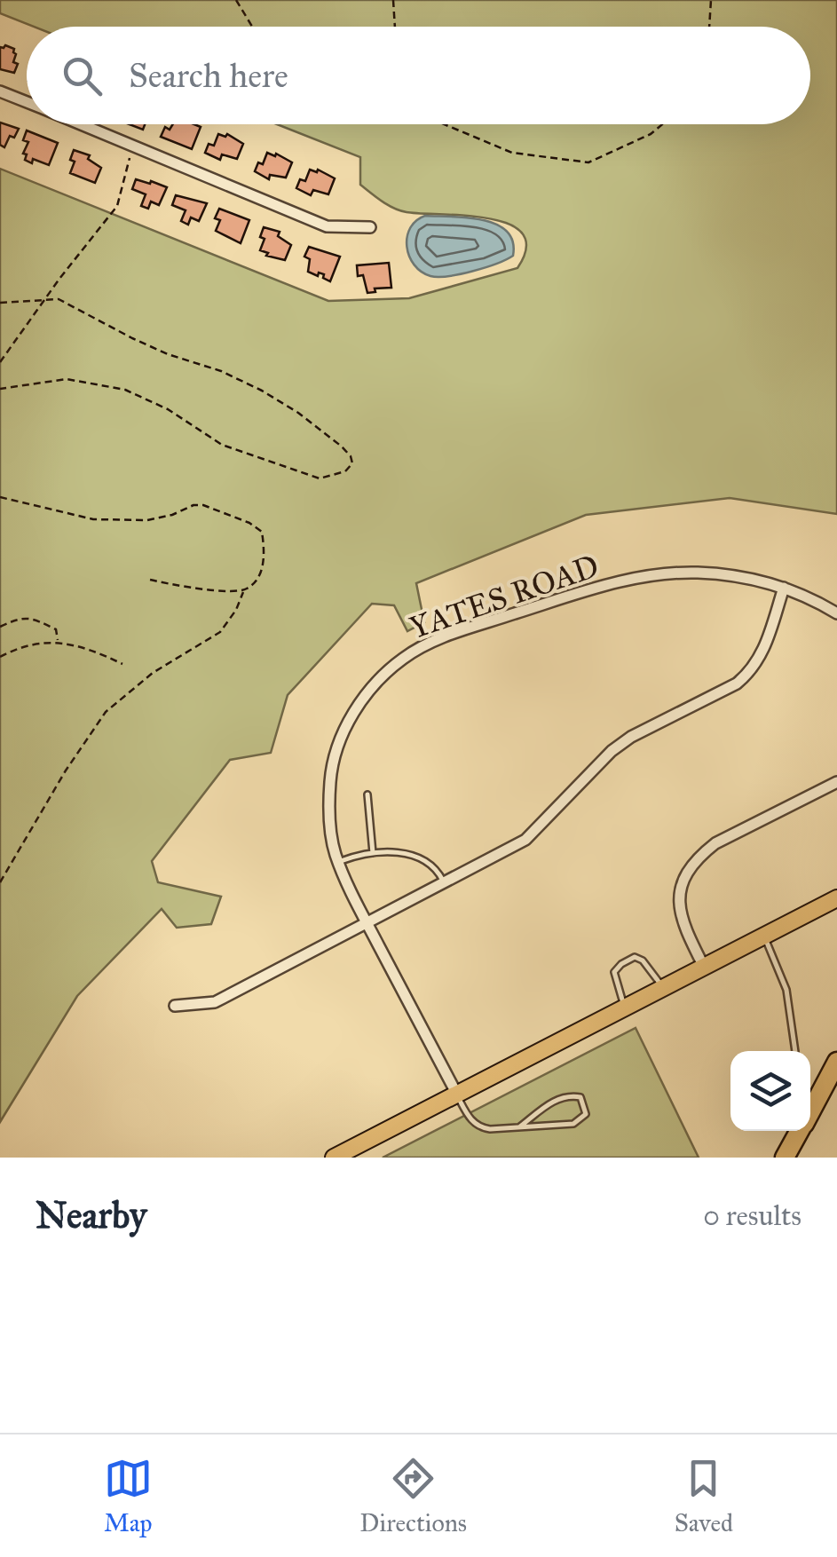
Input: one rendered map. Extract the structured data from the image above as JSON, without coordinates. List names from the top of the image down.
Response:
{
  "streets": {
    "street": ["YATES ROAD"]
  },
  "page": {
    "search": "Search here",
    "heading": ["Nearby", "0 results"],
    "nav": ["Map", "Directions", "Saved"]
  }
}
